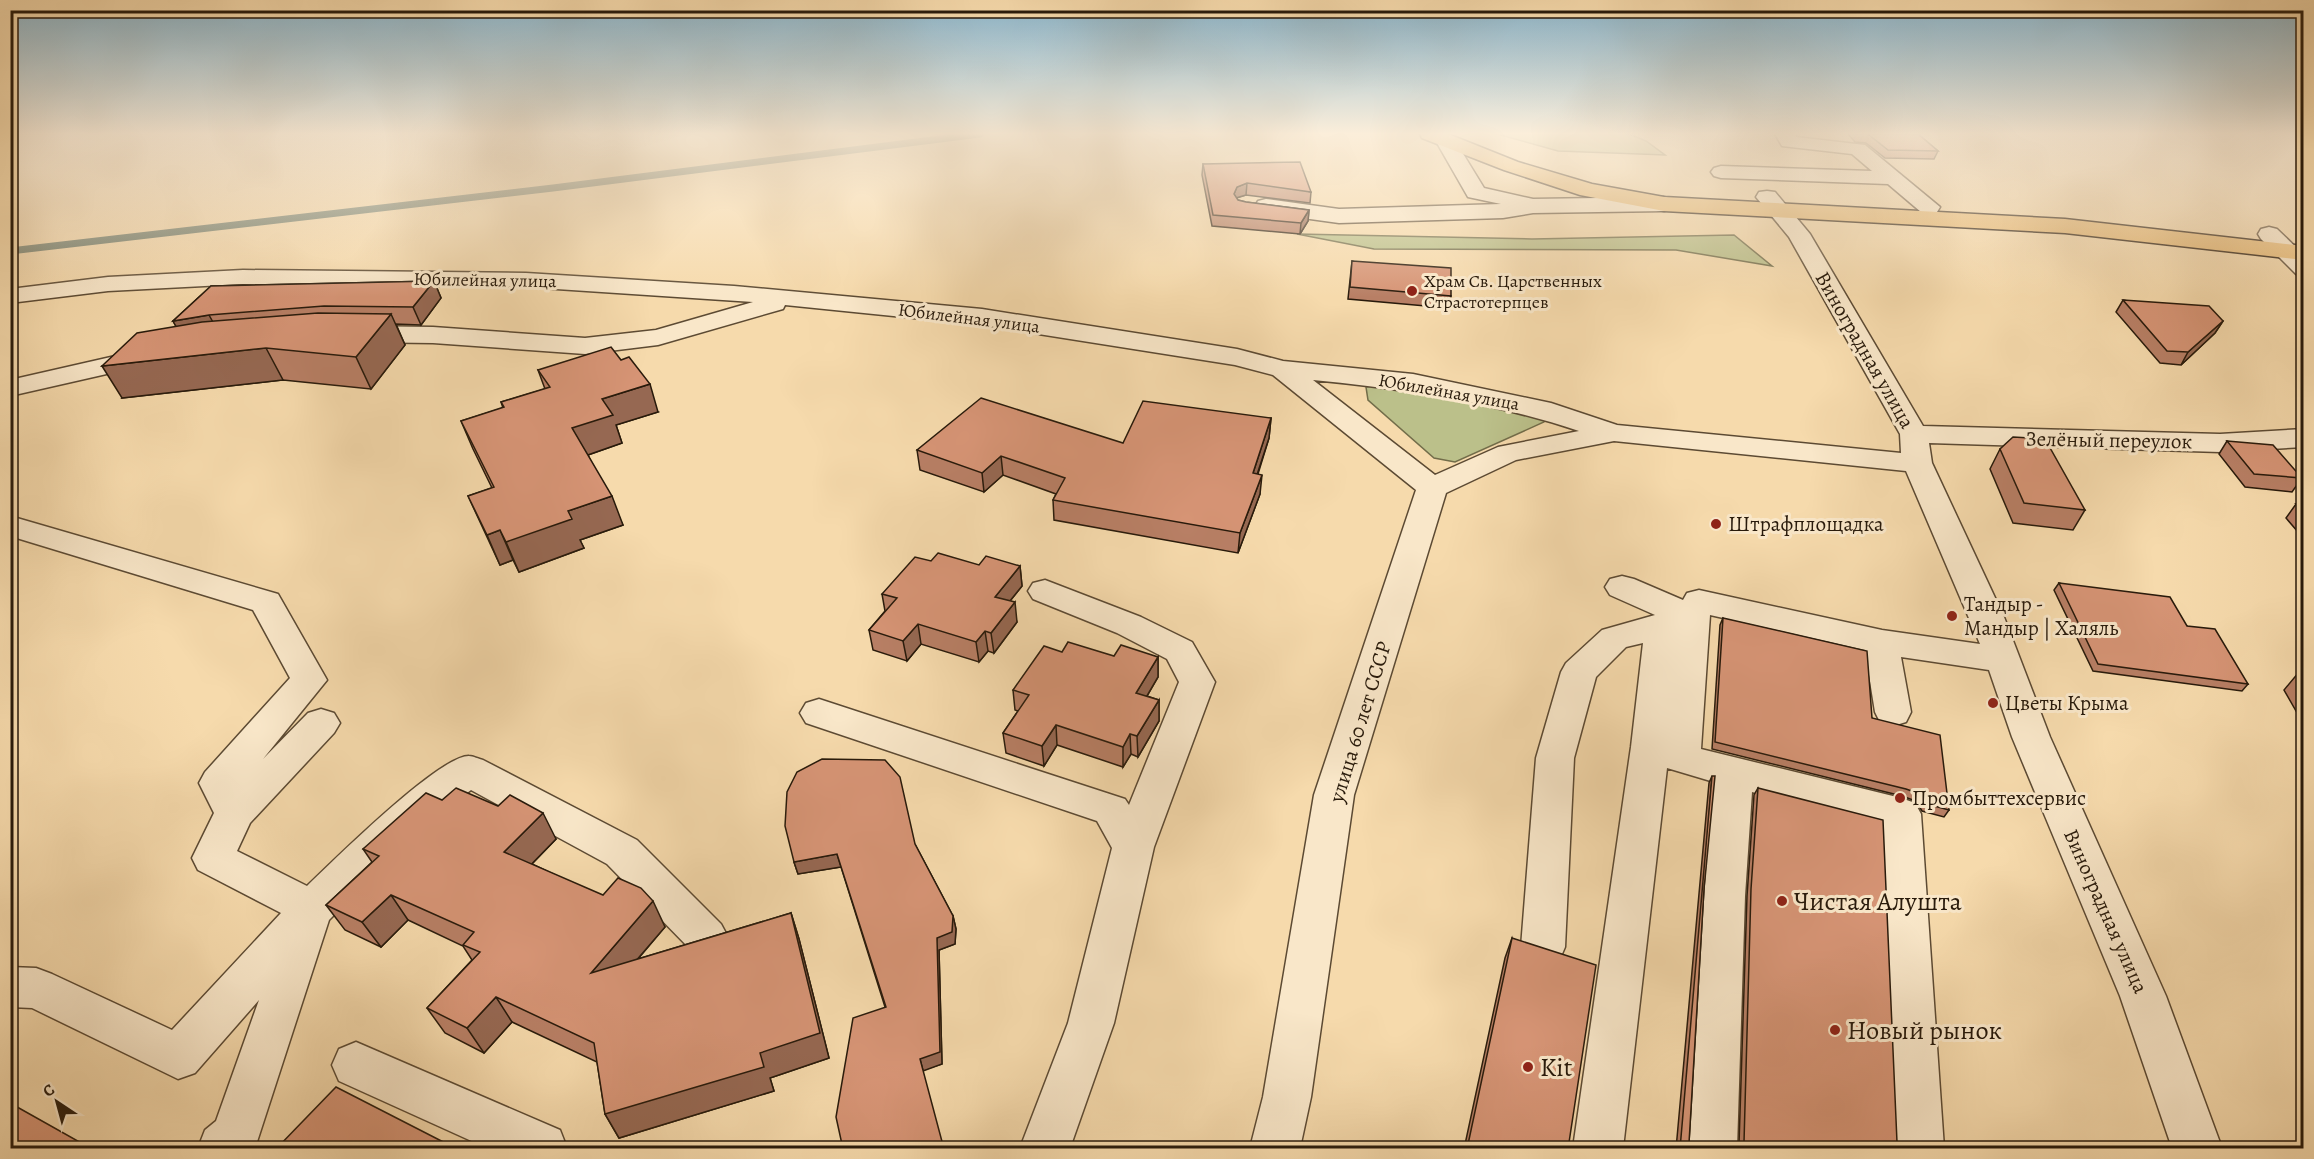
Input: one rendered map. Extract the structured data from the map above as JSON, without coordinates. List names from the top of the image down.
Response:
{
  "streets": {
    "street": [
      "Юбилейная улица",
      "Виноградная улица",
      "Зелёный переулок",
      "улица 60 лет СССР"
    ]
  },
  "crossings": [
    ["Юбилейная улица", "Виноградная улица"],
    ["Юбилейная улица", "Зелёный переулок"],
    ["Виноградная улица", "Зелёный переулок"]
  ],
  "places": [
    "Храм Св. Царственных Страстотерпцев",
    "Штрафплощадка",
    "Тандыр - Мандыр | Халяль",
    "Цветы Крыма",
    "Промбыттехсервис",
    "Чистая Алушта",
    "Новый рынок",
    "Kit"
  ],
  "north": "top left"
}
